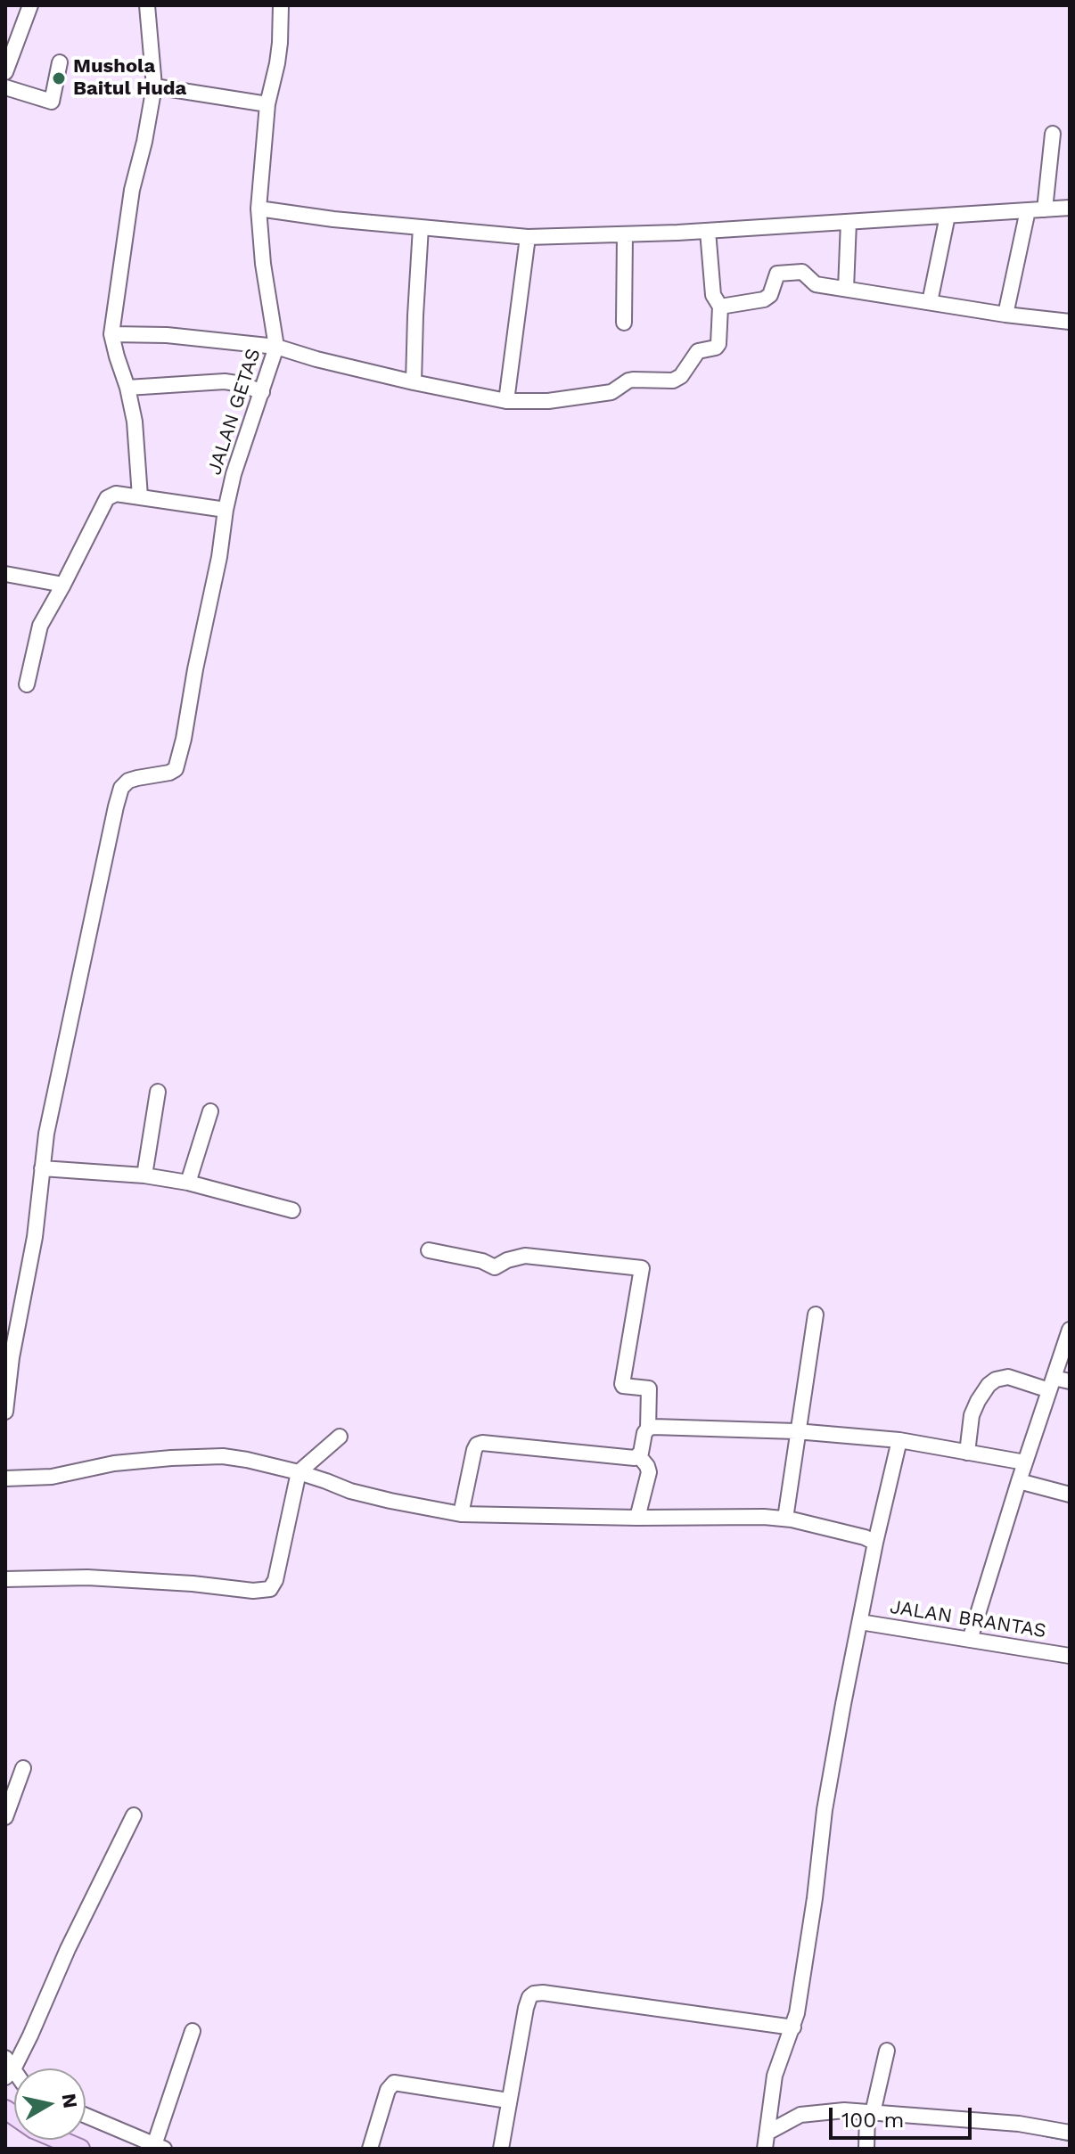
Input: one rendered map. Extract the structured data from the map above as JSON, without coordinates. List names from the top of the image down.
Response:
{
  "streets": {
    "street": ["JALAN GETAS", "JALAN BRANTAS"]
  },
  "places": ["Mushola Baitul Huda"],
  "scale_bar": "100 m",
  "north": "right"
}
